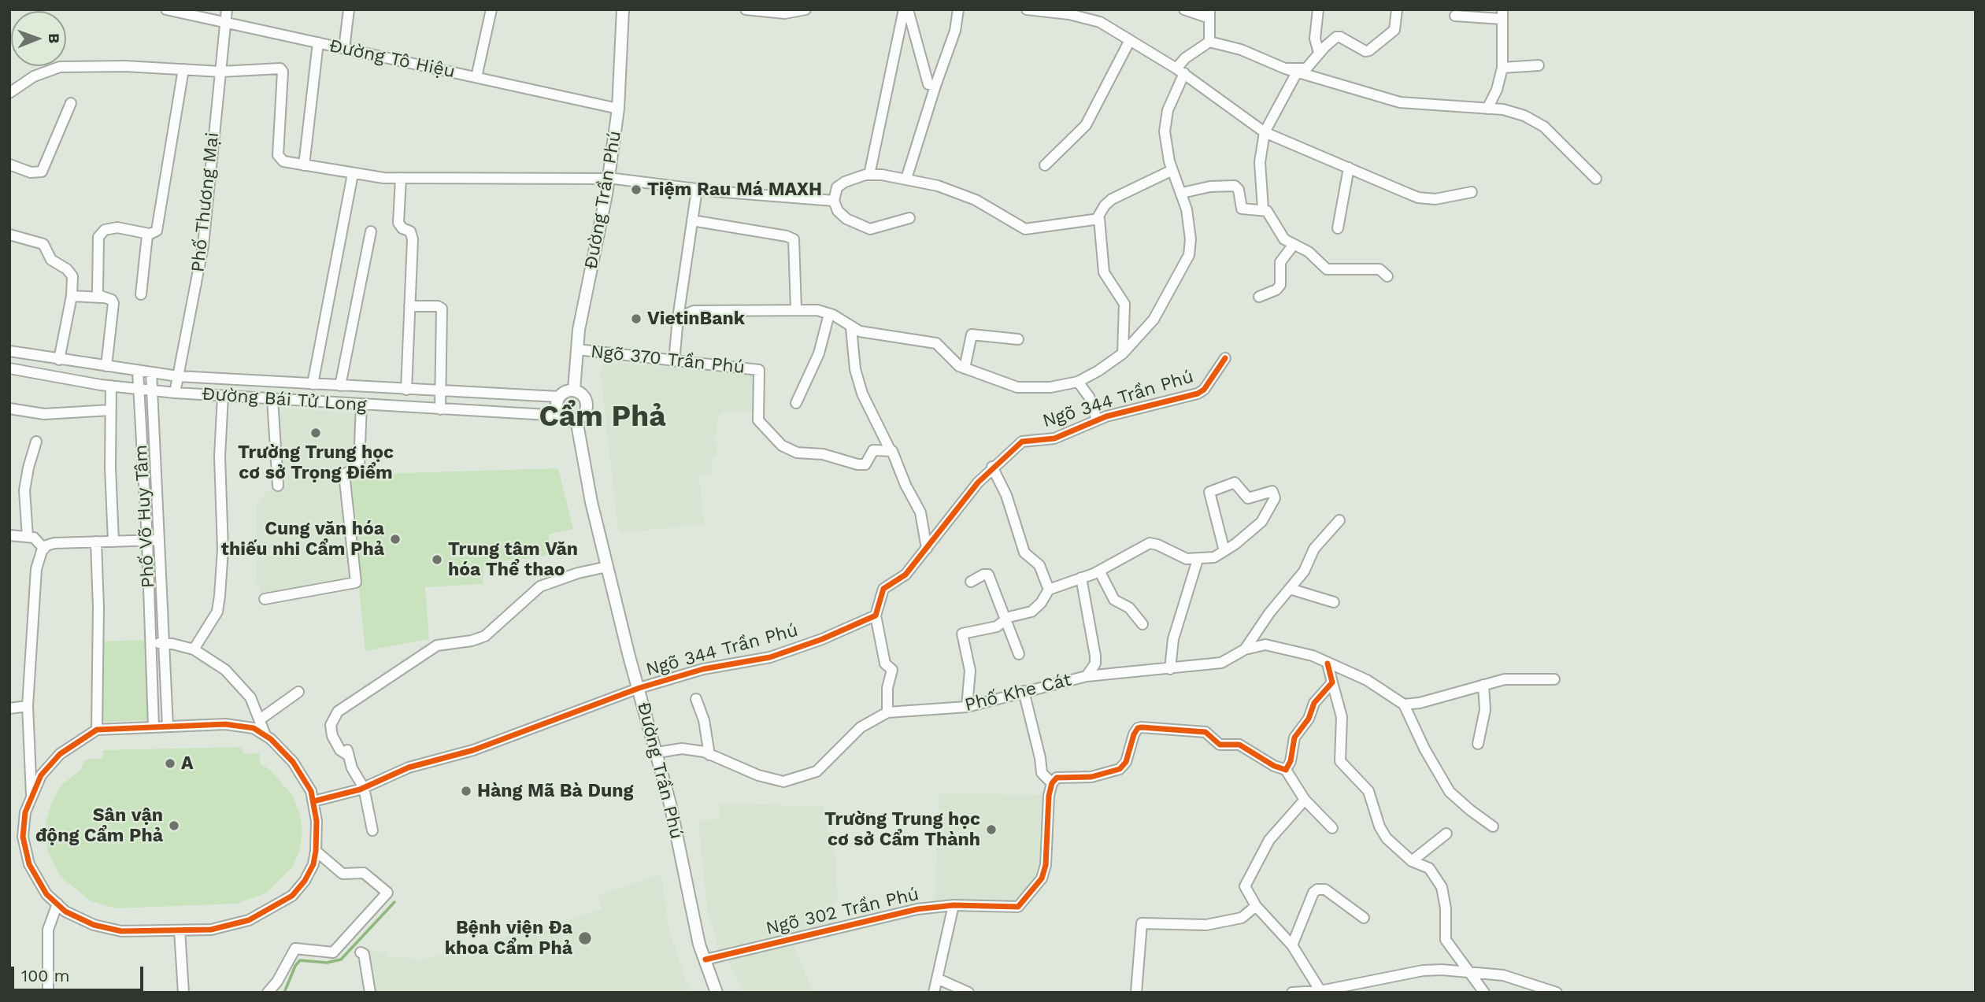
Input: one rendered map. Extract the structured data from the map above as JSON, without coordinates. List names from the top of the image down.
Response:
{
  "streets": {
    "main road": ["Đường Trần Phú"],
    "street": [
      "Đường Tô Hiệu",
      "Phố Thương Mại",
      "Ngõ 370 Trần Phú",
      "Ngõ 344 Trần Phú",
      "Đường Bái Tử Long",
      "Phố Võ Huy Tâm",
      "Phố Khe Cát",
      "Ngõ 302 Trần Phú"
    ]
  },
  "crossings": [
    ["Đường Tô Hiệu", "Đường Trần Phú"],
    ["Đường Tô Hiệu", "Phố Thương Mại"],
    ["Đường Trần Phú", "Ngõ 370 Trần Phú"],
    ["Đường Trần Phú", "Ngõ 344 Trần Phú"],
    ["Đường Trần Phú", "Đường Bái Tử Long"],
    ["Đường Trần Phú", "Phố Khe Cát"],
    ["Đường Trần Phú", "Ngõ 302 Trần Phú"],
    ["Phố Thương Mại", "Đường Bái Tử Long"],
    ["Đường Bái Tử Long", "Phố Võ Huy Tâm"]
  ],
  "districts": ["Cẩm Phả"],
  "places": [
    "Tiệm Rau Má MAXH",
    "VietinBank",
    "Trường Trung học cơ sở Trọng Điểm",
    "Cung văn hóa thiếu nhi Cẩm Phả",
    "Trung tâm Văn hóa Thể thao",
    "A",
    "Hàng Mã Bà Dung",
    "Sân vận động Cẩm Phả",
    "Trường Trung học cơ sở Cẩm Thành",
    "Bệnh viện Đa khoa Cẩm Phả"
  ],
  "scale_bar": "100 m",
  "north": "right"
}
